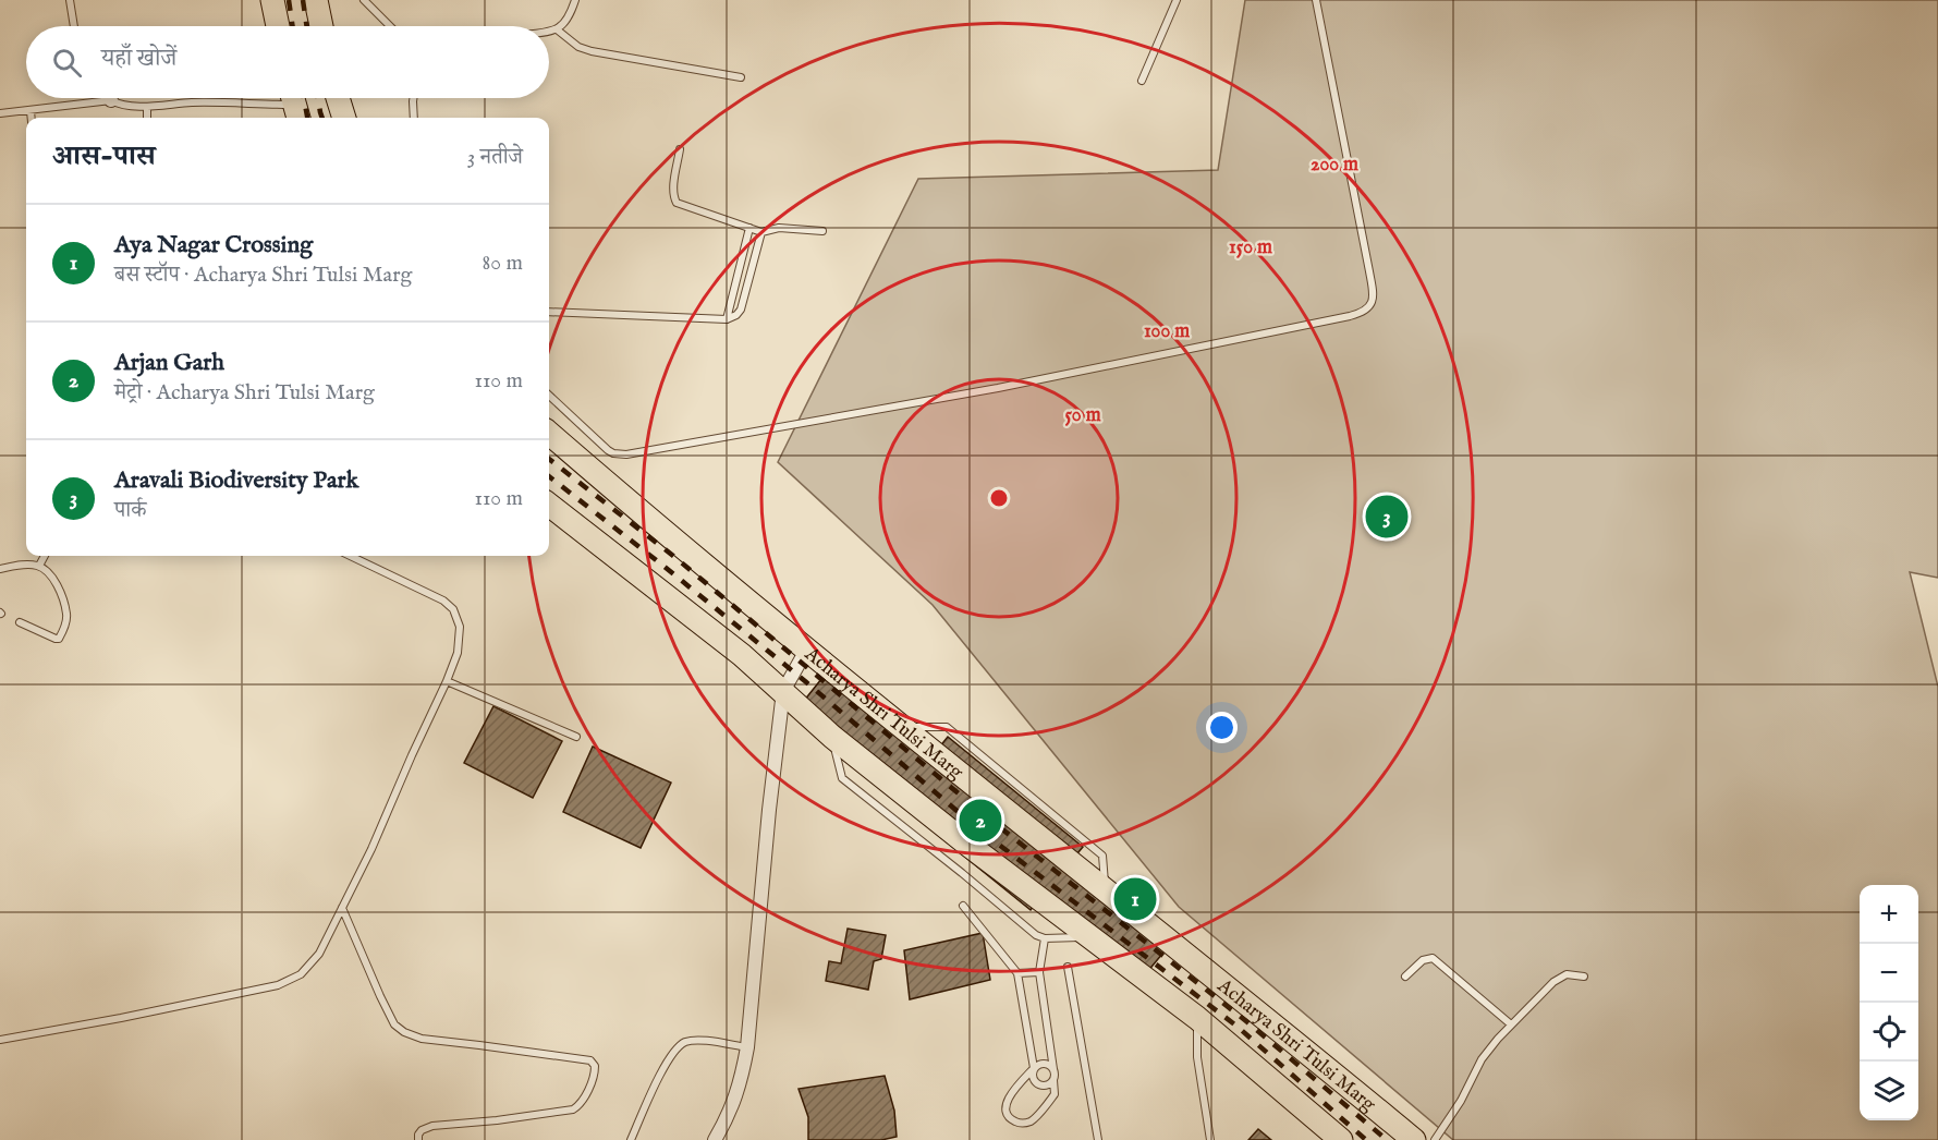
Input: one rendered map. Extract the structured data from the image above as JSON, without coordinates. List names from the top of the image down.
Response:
{
  "streets": {
    "highway": ["Acharya Shri Tulsi Marg"]
  },
  "page": {
    "search": "यहाँ खोजें",
    "heading": ["आस-पास", "3 नतीजे"],
    "list": [
      {
        "mark": "1",
        "name": "Aya Nagar Crossing",
        "note": "बस स्टॉप · Acharya Shri Tulsi Marg",
        "value": "80 m"
      },
      {
        "mark": "2",
        "name": "Arjan Garh",
        "note": "मेट्रो · Acharya Shri Tulsi Marg",
        "value": "110 m"
      },
      {
        "mark": "3",
        "name": "Aravali Biodiversity Park",
        "note": "पार्क",
        "value": "110 m"
      }
    ],
    "pins": ["3", "2", "1"],
    "map_buttons": ["+", "−"]
  },
  "rings": [
    "200 m",
    "150 m",
    "100 m",
    "50 m"
  ]
}
